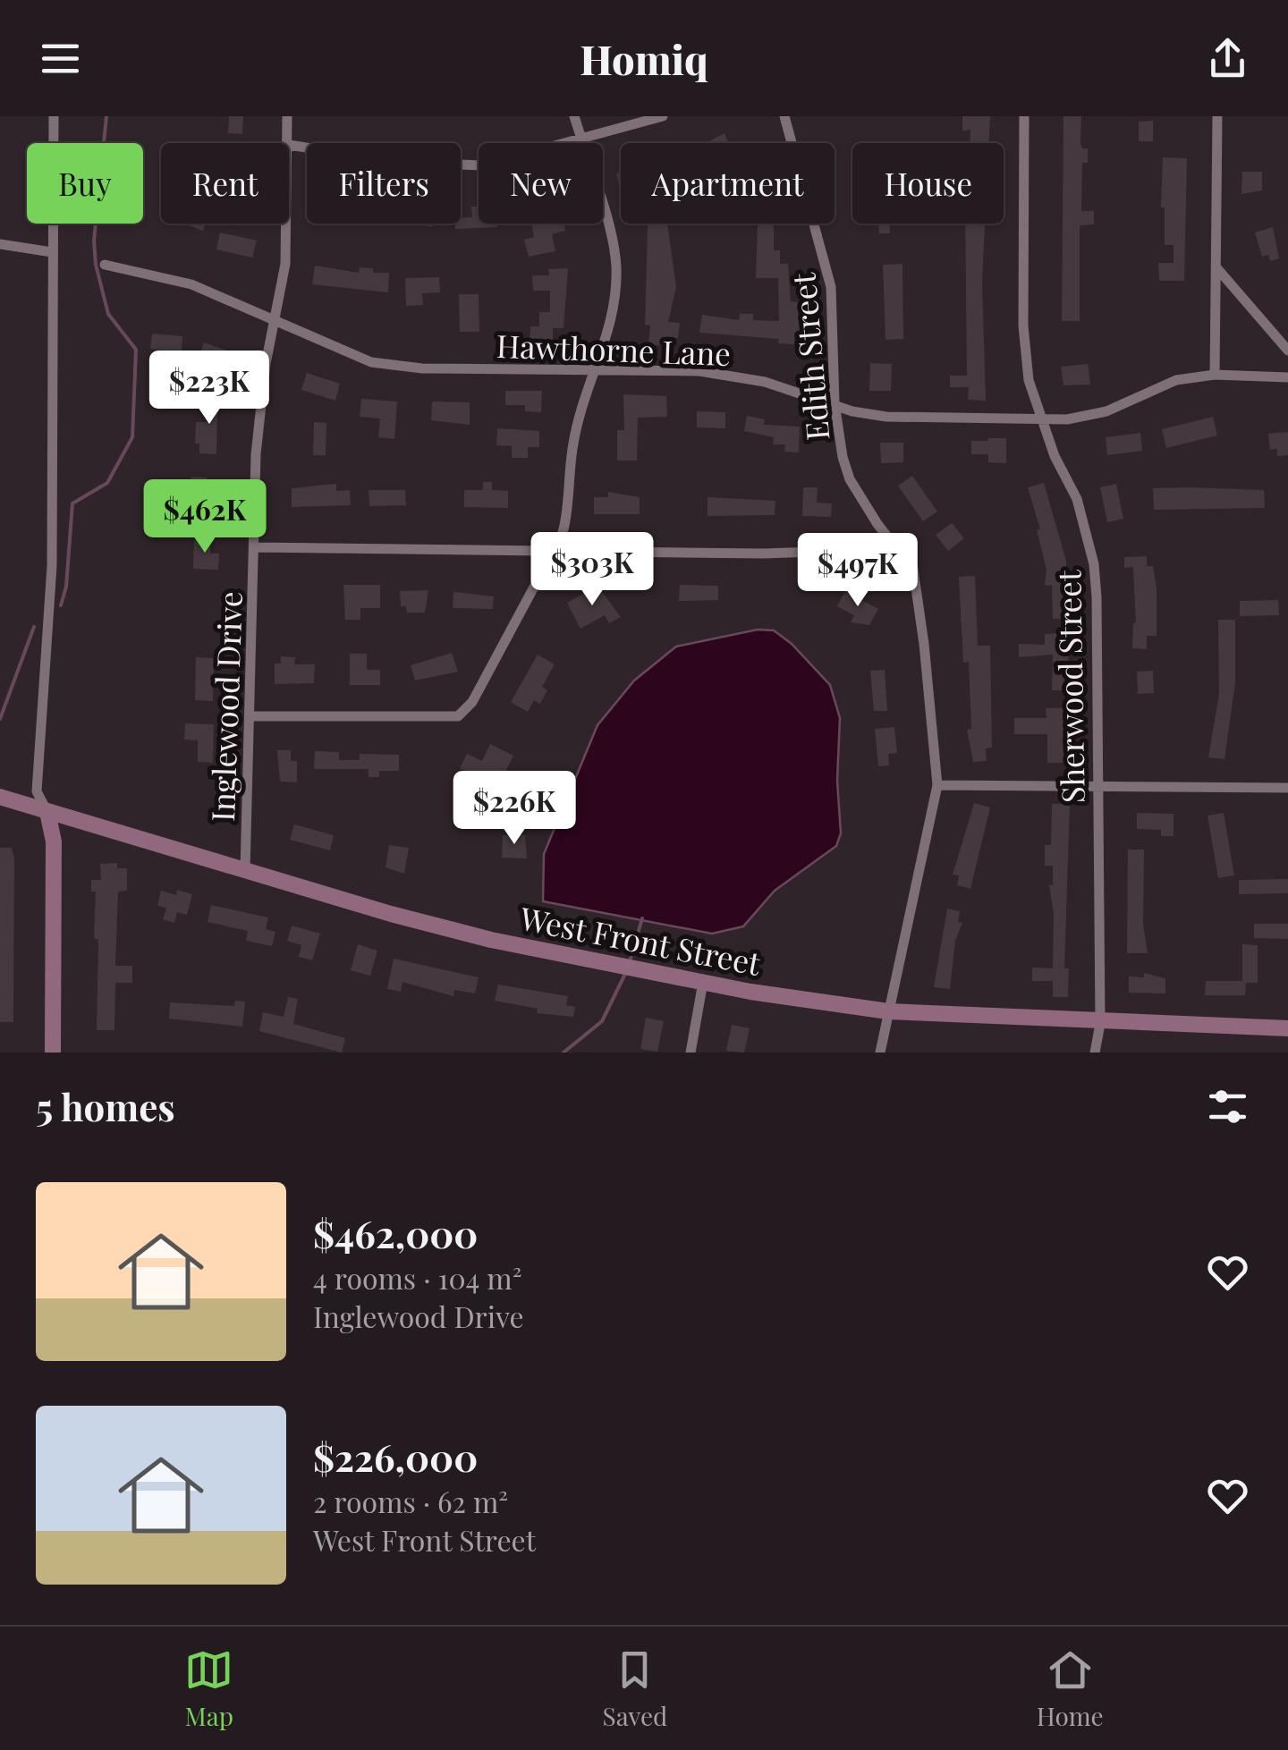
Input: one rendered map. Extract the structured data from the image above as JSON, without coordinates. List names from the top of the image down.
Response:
{
  "streets": {
    "street": [
      "Hawthorne Lane",
      "Edith Street",
      "Sherwood Street",
      "Inglewood Drive",
      "West Front Street"
    ]
  },
  "crossings": [
    ["Hawthorne Lane", "Edith Street"],
    ["Hawthorne Lane", "Sherwood Street"],
    ["Hawthorne Lane", "Inglewood Drive"],
    ["Edith Street", "West Front Street"],
    ["Sherwood Street", "West Front Street"],
    ["Inglewood Drive", "West Front Street"]
  ],
  "page": {
    "header": "Homiq",
    "chip": [
      "Buy",
      "Rent",
      "Filters",
      "New",
      "Apartment",
      "House"
    ],
    "price": [
      "$223K",
      "$462K",
      "$303K",
      "$497K",
      "$226K"
    ],
    "heading": "5 homes",
    "list": [
      {
        "name": "$462,000",
        "note": "4 rooms · 104 m² · Inglewood Drive"
      },
      {
        "name": "$226,000",
        "note": "2 rooms · 62 m² · West Front Street"
      }
    ],
    "tabs": ["Map", "Saved", "Home"]
  }
}
